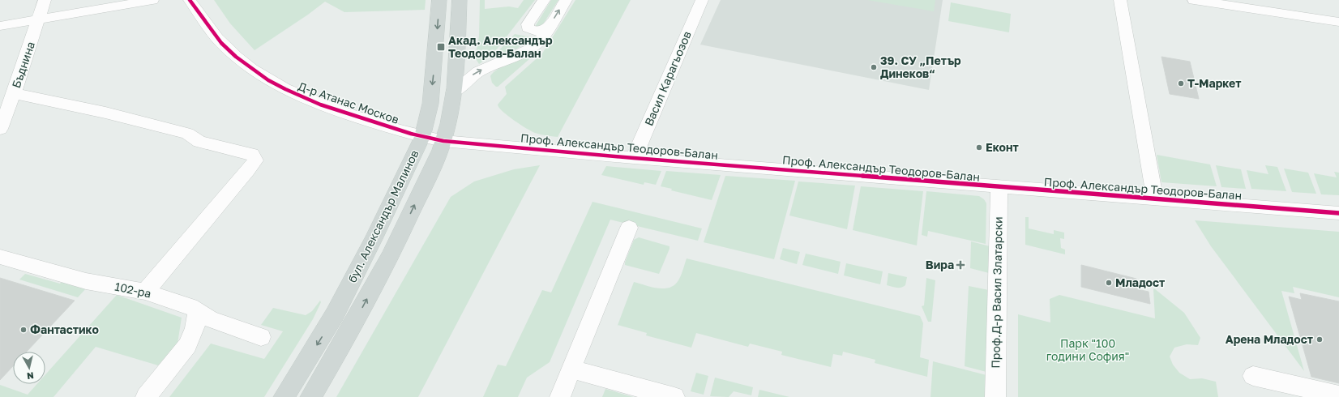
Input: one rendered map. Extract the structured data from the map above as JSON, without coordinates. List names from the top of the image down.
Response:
{
  "streets": {
    "main road": ["бул. Александър Малинов"],
    "street": [
      "Бъднина",
      "Васил Карагьозов",
      "Д-р Атанас Москов",
      "Проф. Александър Теодоров-Балан",
      "102-ра",
      "Проф.Д-р Васил Златарски"
    ]
  },
  "crossings": [
    ["Васил Карагьозов", "Проф. Александър Теодоров-Балан"],
    ["Д-р Атанас Москов", "Проф. Александър Теодоров-Балан"],
    ["Д-р Атанас Москов", "бул. Александър Малинов"],
    ["Проф. Александър Теодоров-Балан", "бул. Александър Малинов"],
    ["Проф. Александър Теодоров-Балан", "Проф.Д-р Васил Златарски"]
  ],
  "parks": ["Парк \"100 години София\""],
  "places": {
    "transit": ["Акад. Александър Теодоров-Балан"],
    "other": [
      "39. СУ „Петър Динеков“",
      "Т-Маркет",
      "Еконт",
      "Младост",
      "Фантастико",
      "Арена Младост"
    ],
    "health": ["Вира"]
  },
  "north": "bottom"
}
